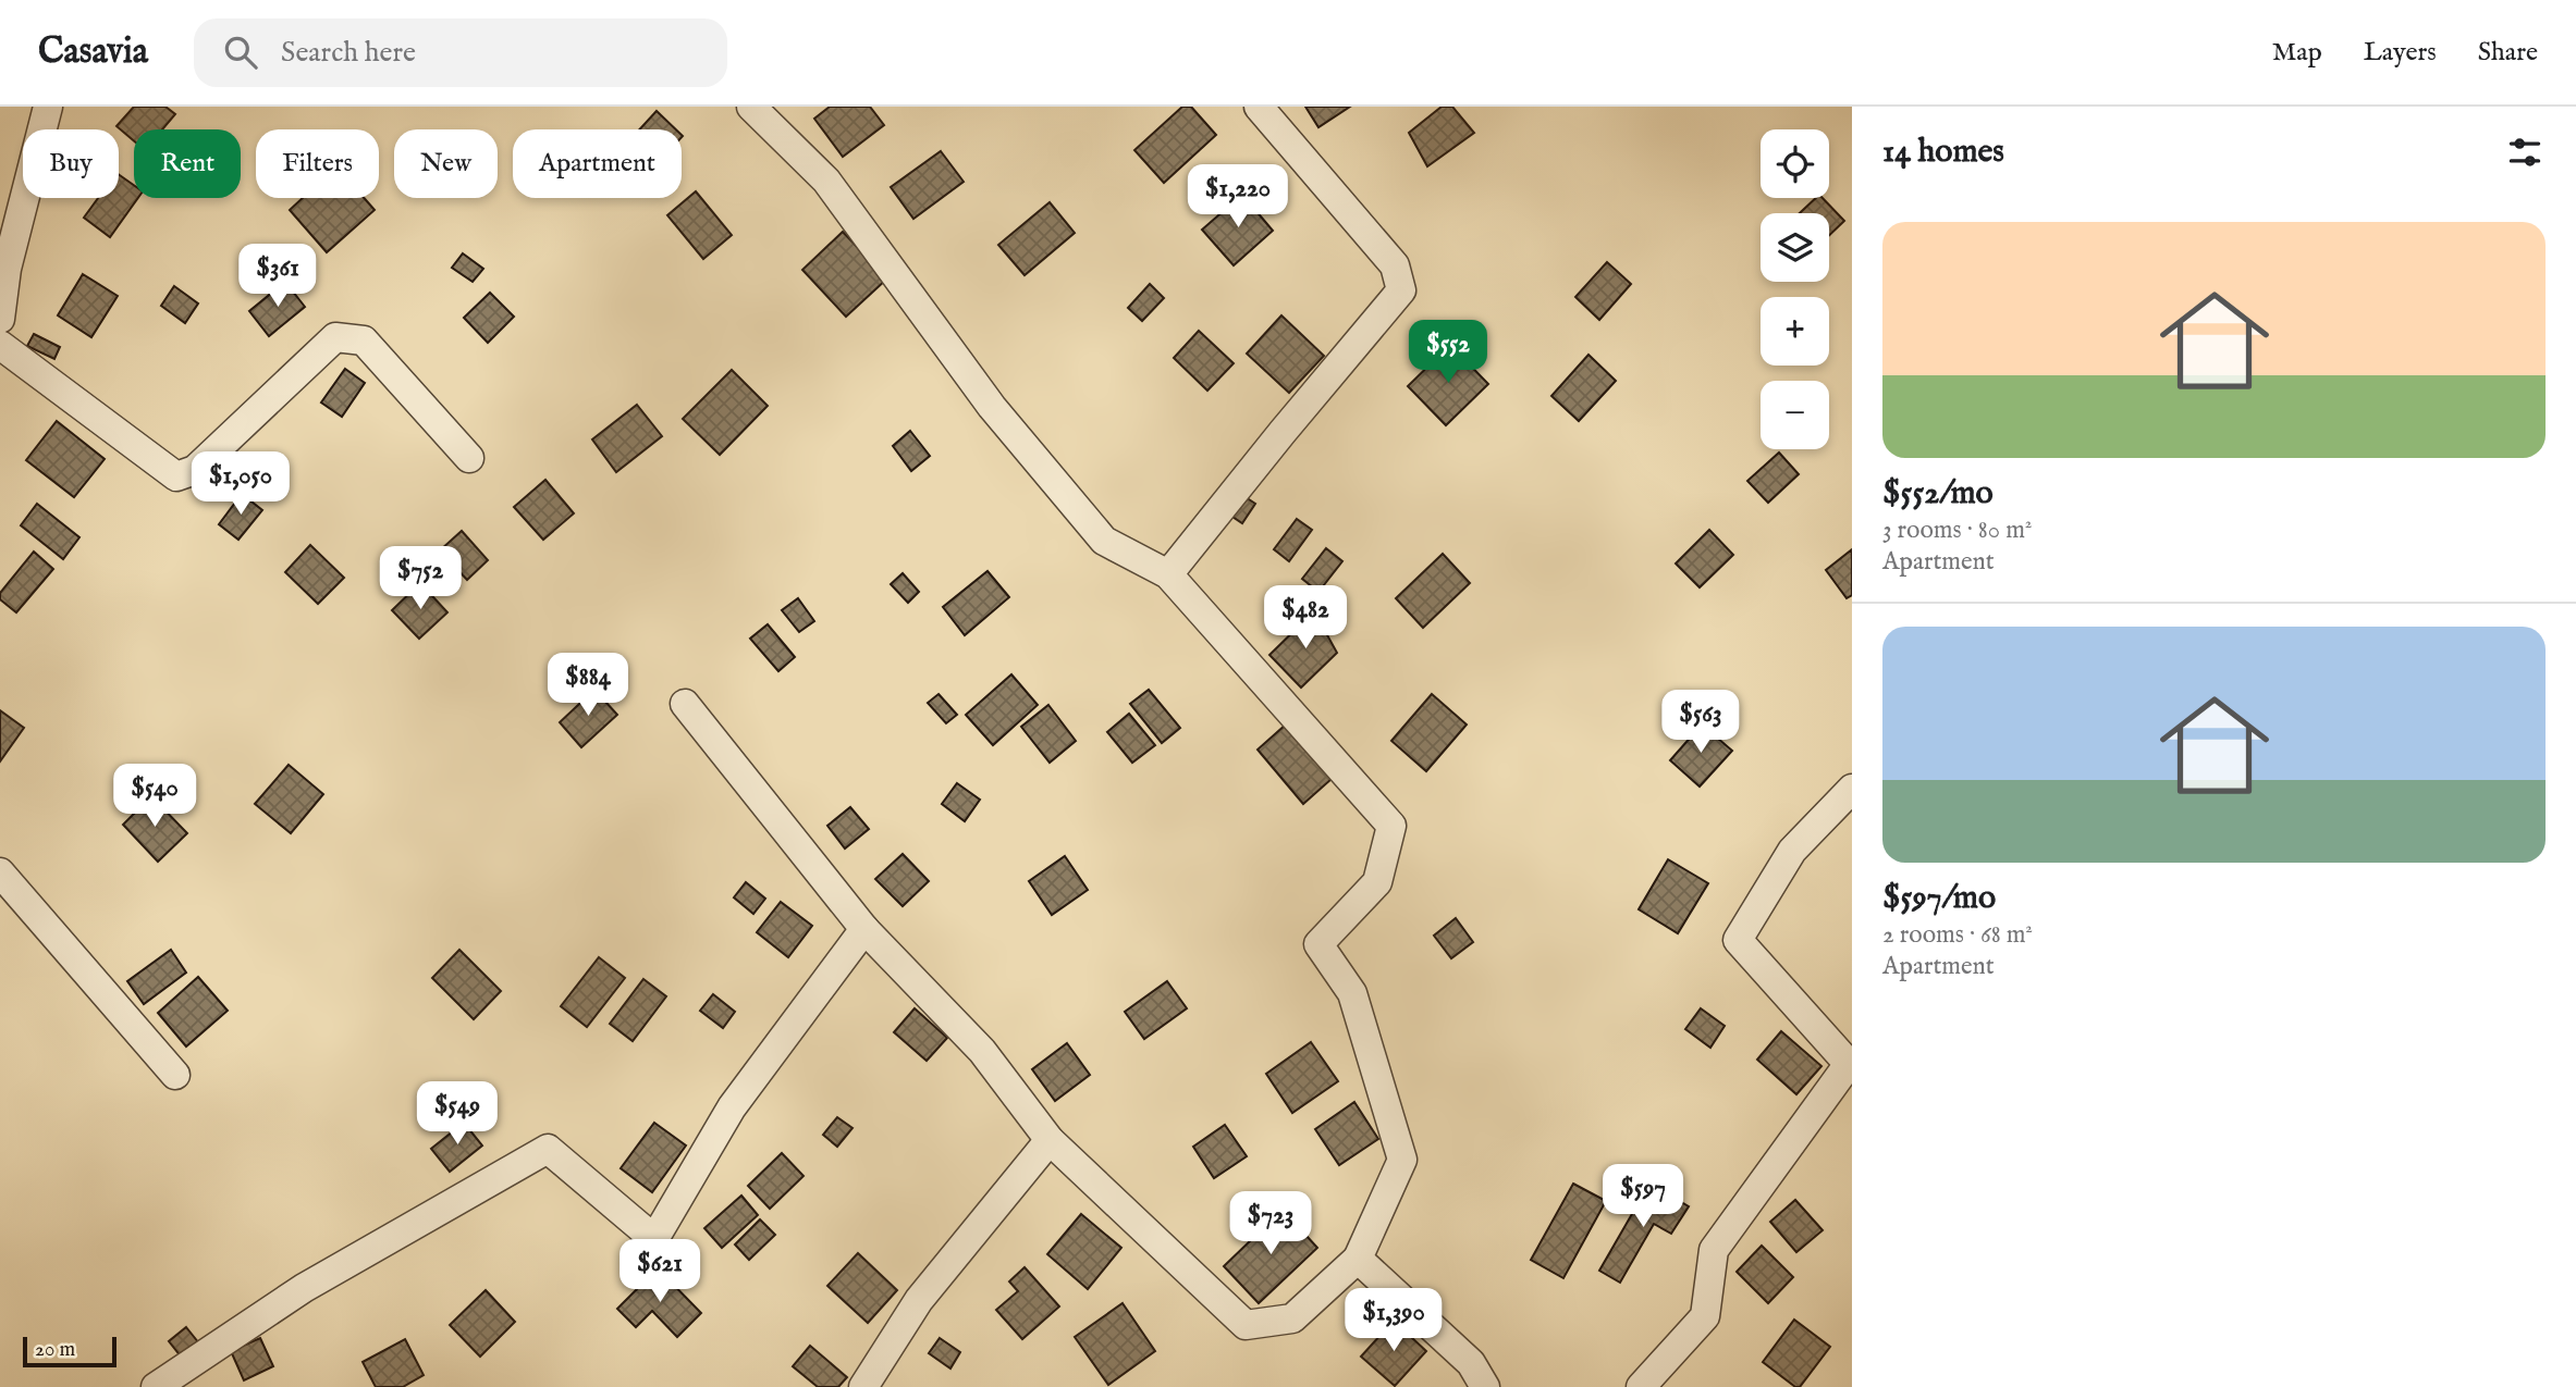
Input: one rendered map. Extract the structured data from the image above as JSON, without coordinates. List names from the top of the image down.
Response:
{
  "scale_bar": "20 m",
  "page": {
    "header": "Casavia",
    "search": "Search here",
    "nav": ["Map", "Layers", "Share"],
    "heading": "14 homes",
    "map_buttons": ["+", "−"],
    "chip": [
      "Buy",
      "Rent",
      "Filters",
      "New",
      "Apartment"
    ],
    "price": [
      "$1,220",
      "$361",
      "$552",
      "$1,050",
      "$752",
      "$482",
      "$884",
      "$563",
      "$540",
      "$549",
      "$597",
      "$723",
      "$621",
      "$1,390"
    ],
    "list": [
      {
        "name": "$552/mo",
        "note": "3 rooms · 80 m² · Apartment"
      },
      {
        "name": "$597/mo",
        "note": "2 rooms · 68 m² · Apartment"
      }
    ],
    "scale": "20 m"
  }
}
